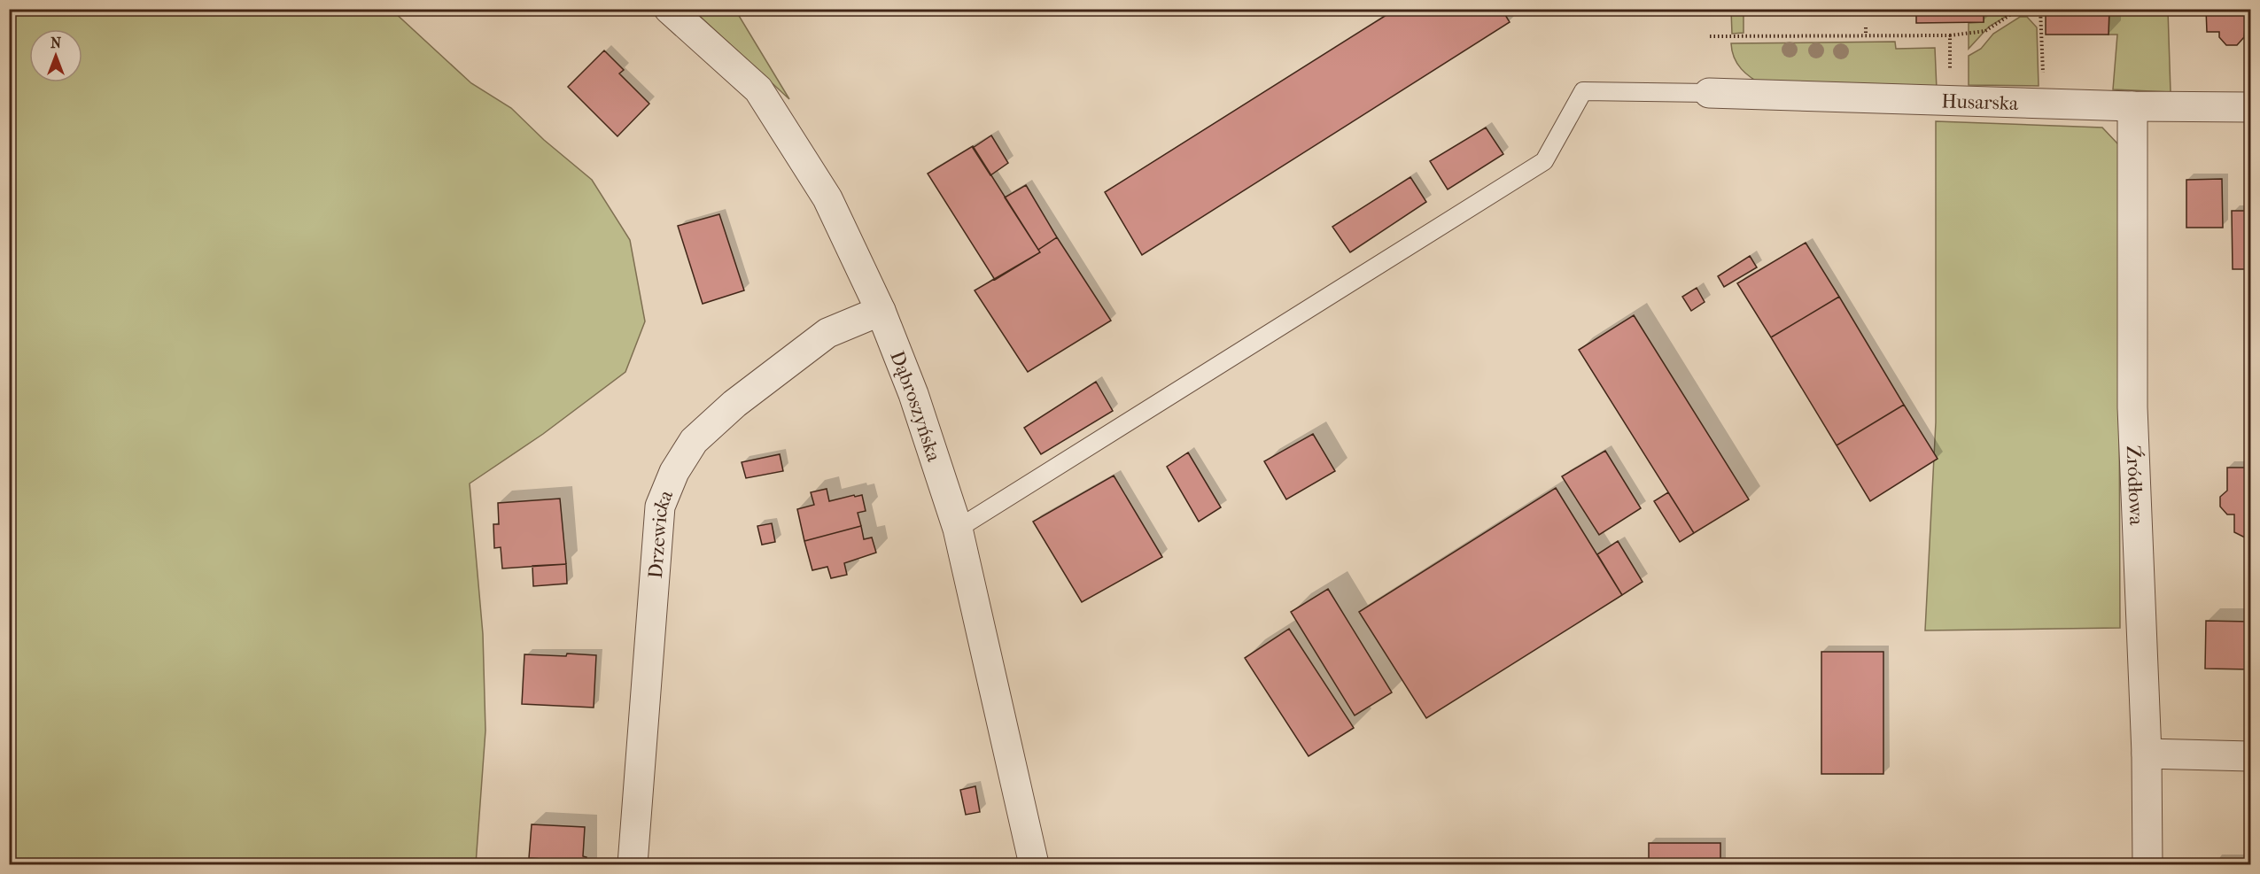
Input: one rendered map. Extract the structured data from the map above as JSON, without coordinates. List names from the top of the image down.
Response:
{
  "streets": {
    "street": [
      "Husarska",
      "Dąbroszyńska",
      "Źródłowa",
      "Drzewicka"
    ]
  },
  "crossings": [
    ["Husarska", "Źródłowa"],
    ["Dąbroszyńska", "Drzewicka"]
  ],
  "north": "top"
}
